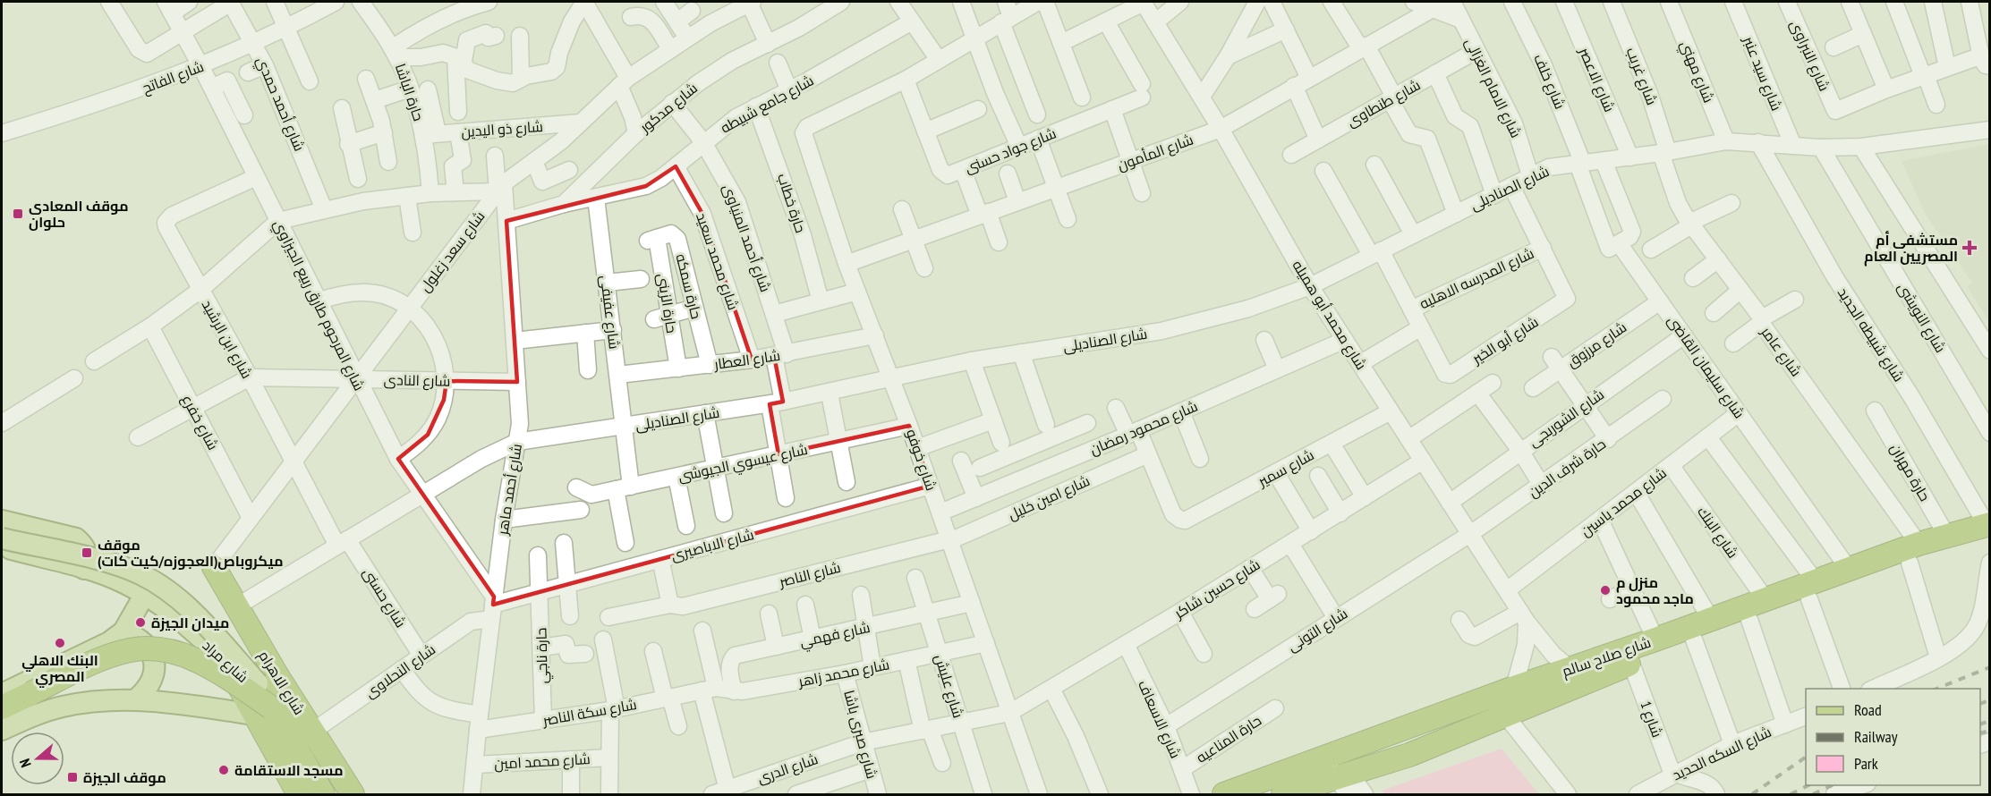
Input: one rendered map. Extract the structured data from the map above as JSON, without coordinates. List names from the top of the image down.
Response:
{
  "streets": {
    "highway": ["شارع صلاح سالم", "شارع الاهرام"],
    "main road": ["شارع مراد"],
    "street": [
      "شارع النبراوى",
      "شارع مهني",
      "شارع سيد عنبر",
      "شارع غريب",
      "شارع الفاتح",
      "شارع الاعصر",
      "شارع خلف",
      "شارع الامام الغزالى",
      "حارة الباشا",
      "شارع طنطاوى",
      "شارع أحمد حمدي",
      "شارع جامع شبيطه",
      "شارع مدكور",
      "شارع ذو اليدين",
      "شارع جواد حسنى",
      "شارع المأمون",
      "شارع الصناديلى",
      "حارة خطاب",
      "شارع أحمد المنياوى",
      "شارع سعد زغلول",
      "شارع محمد سعيد",
      "شارع المدرسه الاهليه",
      "حارة سمكه",
      "حارة الزينى",
      "شارع المرحوم طارق ربيع الجيزاوي",
      "شارع عفيفى",
      "شارع محمد أبو هميله",
      "شارع النويشى",
      "شارع شبيطه الجديد",
      "شارع ابن الرشيد",
      "شارع أبو الخير",
      "شارع مرزوق",
      "شارع عامر",
      "شارع العطار",
      "شارع سليمان القاضى",
      "شارع النادى",
      "شارع الشوربجى",
      "شارع خفرع",
      "شارع محمود رمضان",
      "شارع خوفو",
      "شارع عيسوي الجيوشى",
      "شارع سمير",
      "حارة شرف الدين",
      "حارة مهران",
      "شارع أحمد ماهر",
      "شارع امين خليل",
      "شارع محمد ياسين",
      "شارع البنك",
      "شارع الاباصيرى",
      "شارع الناصر",
      "شارع حسين شاكر",
      "شارع حسنى",
      "شارع التونى",
      "شارع فهمي",
      "حارة ناجي",
      "شارع النحلاوى",
      "شارع محمد زاهر",
      "شارع عليش",
      "شارع سكة الناصر",
      "شارع الاسعاف",
      "شارع 1",
      "شارع صبرى باشا",
      "حارة المناعيه",
      "شارع السكه الحديد",
      "شارع محمد امين",
      "شارع الدرى"
    ]
  },
  "crossings": [
    ["شارع مهني", "شارع الصناديلى"],
    ["شارع سيد عنبر", "شارع الصناديلى"],
    ["شارع غريب", "شارع الصناديلى"],
    ["شارع غريب", "شارع عامر"],
    ["شارع الفاتح", "شارع أحمد حمدي"],
    ["شارع الفاتح", "شارع المرحوم طارق ربيع الجيزاوي"],
    ["شارع الاعصر", "شارع الصناديلى"],
    ["شارع خلف", "شارع الصناديلى"],
    ["شارع خلف", "شارع سليمان القاضى"],
    ["شارع الامام الغزالى", "شارع طنطاوى"],
    ["شارع الامام الغزالى", "شارع المأمون"],
    ["شارع الامام الغزالى", "شارع الصناديلى"],
    ["حارة الباشا", "شارع ذو اليدين"],
    ["شارع جامع شبيطه", "شارع مدكور"],
    ["شارع جامع شبيطه", "حارة خطاب"],
    ["شارع جامع شبيطه", "شارع أحمد المنياوى"],
    ["شارع جامع شبيطه", "شارع محمد سعيد"],
    ["شارع جامع شبيطه", "شارع عفيفى"],
    ["شارع مدكور", "شارع أحمد المنياوى"],
    ["شارع مدكور", "شارع أحمد ماهر"],
    ["شارع ذو اليدين", "شارع سعد زغلول"],
    ["شارع جواد حسنى", "شارع خوفو"],
    ["شارع المأمون", "شارع محمد أبو هميله"],
    ["شارع المأمون", "شارع خوفو"],
    ["شارع الصناديلى", "شارع أحمد المنياوى"],
    ["شارع الصناديلى", "شارع المرحوم طارق ربيع الجيزاوي"],
    ["شارع الصناديلى", "شارع عفيفى"],
    ["شارع الصناديلى", "شارع محمد أبو هميله"],
    ["شارع الصناديلى", "شارع النويشى"],
    ["شارع الصناديلى", "شارع شبيطه الجديد"],
    ["شارع الصناديلى", "شارع ابن الرشيد"],
    ["شارع الصناديلى", "شارع عامر"],
    ["شارع الصناديلى", "شارع خوفو"],
    ["شارع الصناديلى", "شارع أحمد ماهر"],
    ["شارع الصناديلى", "شارع حسنى"],
    ["شارع الصناديلى", "شارع الاهرام"],
    ["شارع أحمد المنياوى", "شارع العطار"],
    ["شارع أحمد المنياوى", "شارع عيسوي الجيوشى"],
    ["شارع سعد زغلول", "شارع المرحوم طارق ربيع الجيزاوي"],
    ["شارع سعد زغلول", "شارع ابن الرشيد"],
    ["شارع سعد زغلول", "شارع النادى"],
    ["شارع سعد زغلول", "شارع خفرع"],
    ["شارع سعد زغلول", "شارع أحمد ماهر"],
    ["شارع سعد زغلول", "شارع الاهرام"],
    ["شارع محمد سعيد", "شارع العطار"],
    ["شارع المدرسه الاهليه", "شارع أبو الخير"],
    ["حارة سمكه", "حارة الزينى"],
    ["حارة سمكه", "شارع العطار"],
    ["حارة الزينى", "شارع العطار"],
    ["شارع المرحوم طارق ربيع الجيزاوي", "شارع ابن الرشيد"],
    ["شارع المرحوم طارق ربيع الجيزاوي", "شارع النادى"],
    ["شارع المرحوم طارق ربيع الجيزاوي", "شارع أحمد ماهر"],
    ["شارع المرحوم طارق ربيع الجيزاوي", "شارع الاباصيرى"],
    ["شارع المرحوم طارق ربيع الجيزاوي", "شارع النحلاوى"],
    ["شارع عفيفى", "شارع العطار"],
    ["شارع عفيفى", "شارع عيسوي الجيوشى"],
    ["شارع محمد أبو هميله", "شارع الشوربجى"],
    ["شارع محمد أبو هميله", "شارع محمود رمضان"],
    ["شارع محمد أبو هميله", "شارع سمير"],
    ["شارع محمد أبو هميله", "حارة شرف الدين"],
    ["شارع محمد أبو هميله", "شارع محمد ياسين"],
    ["شارع محمد أبو هميله", "شارع حسين شاكر"],
    ["شارع محمد أبو هميله", "شارع التونى"],
    ["شارع محمد أبو هميله", "شارع صلاح سالم"],
    ["شارع شبيطه الجديد", "شارع صلاح سالم"],
    ["شارع ابن الرشيد", "شارع النادى"],
    ["شارع ابن الرشيد", "شارع حسنى"],
    ["شارع مرزوق", "شارع سليمان القاضى"],
    ["شارع عامر", "شارع صلاح سالم"],
    ["شارع العطار", "شارع خوفو"],
    ["شارع سليمان القاضى", "شارع الشوربجى"],
    ["شارع سليمان القاضى", "شارع محمد ياسين"],
    ["شارع سليمان القاضى", "شارع صلاح سالم"],
    ["شارع النادى", "شارع خفرع"],
    ["شارع النادى", "شارع أحمد ماهر"],
    ["شارع محمود رمضان", "شارع خوفو"],
    ["شارع خوفو", "شارع عيسوي الجيوشى"],
    ["شارع خوفو", "شارع امين خليل"],
    ["شارع خوفو", "شارع الاباصيرى"],
    ["شارع خوفو", "شارع الناصر"],
    ["شارع خوفو", "شارع حسين شاكر"],
    ["شارع خوفو", "شارع فهمي"],
    ["شارع خوفو", "شارع محمد زاهر"],
    ["شارع سمير", "شارع امين خليل"],
    ["حارة شرف الدين", "شارع التونى"],
    ["حارة مهران", "شارع صلاح سالم"],
    ["شارع أحمد ماهر", "شارع الاباصيرى"],
    ["شارع أحمد ماهر", "شارع النحلاوى"],
    ["شارع أحمد ماهر", "شارع سكة الناصر"],
    ["شارع أحمد ماهر", "شارع محمد امين"],
    ["شارع امين خليل", "شارع الناصر"],
    ["شارع محمد ياسين", "شارع البنك"],
    ["شارع البنك", "شارع صلاح سالم"],
    ["شارع الاباصيرى", "حارة ناجي"],
    ["شارع الاباصيرى", "شارع النحلاوى"],
    ["شارع حسين شاكر", "شارع عليش"],
    ["شارع حسين شاكر", "شارع الاسعاف"],
    ["شارع حسين شاكر", "شارع الدرى"],
    ["شارع حسنى", "شارع النحلاوى"],
    ["شارع التونى", "شارع الاسعاف"],
    ["شارع فهمي", "شارع محمد زاهر"],
    ["شارع فهمي", "شارع عليش"],
    ["حارة ناجي", "شارع سكة الناصر"],
    ["شارع صلاح سالم", "شارع 1"],
    ["شارع النحلاوى", "شارع الاهرام"],
    ["شارع النحلاوى", "شارع سكة الناصر"],
    ["شارع محمد زاهر", "شارع عليش"],
    ["شارع محمد زاهر", "شارع سكة الناصر"],
    ["شارع محمد زاهر", "شارع صبرى باشا"],
    ["شارع الاسعاف", "حارة المناعيه"],
    ["شارع 1", "شارع السكه الحديد"],
    ["شارع صبرى باشا", "شارع الدرى"]
  ],
  "places": {
    "transit": ["موقف المعادى حلوان", "موقف ميكروباص(العجوزه/كيت كات)", "موقف الجيزة"],
    "health": ["مستشفى أم المصريين العام"],
    "other": [
      "منزل م ماجد محمود",
      "ميدان الجيزة",
      "البنك الاهلي المصري",
      "مسجد الاستقامة"
    ]
  },
  "legend": ["Road", "Railway", "Park"],
  "north": "left"
}
